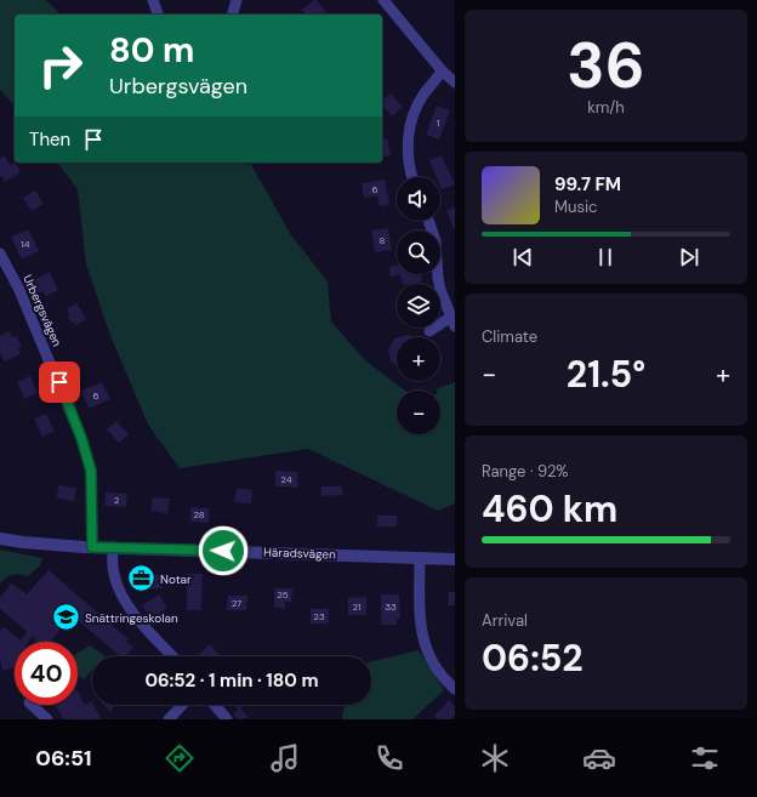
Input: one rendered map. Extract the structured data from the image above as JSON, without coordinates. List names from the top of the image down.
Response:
{
  "streets": {
    "street": ["Urbergsvägen", "Häradsvägen"]
  },
  "crossings": [
    ["Urbergsvägen", "Häradsvägen"]
  ],
  "places": {
    "office": ["Notar"],
    "school or university": ["Snättringeskolan"]
  },
  "house_numbers": [
    "1",
    "6",
    "8",
    "14",
    "6",
    "24",
    "2",
    "28",
    "25",
    "27",
    "21",
    "33",
    "23"
  ],
  "page": {
    "tile": [
      ["36", "km/h"],
      "Climate",
      ["Range · 92%", "460 km"],
      ["Arrival", "06:52"]
    ],
    "turn": ["80 m", "Urbergsvägen"],
    "then": "Then",
    "song": ["99.7 FM", "Music"],
    "map_buttons": ["+", "−"],
    "heat": ["−", "21.5°", "+"],
    "limit": "40",
    "trip": "06:52 · 1 min · 180 m",
    "tabs": "06:51"
  }
}
